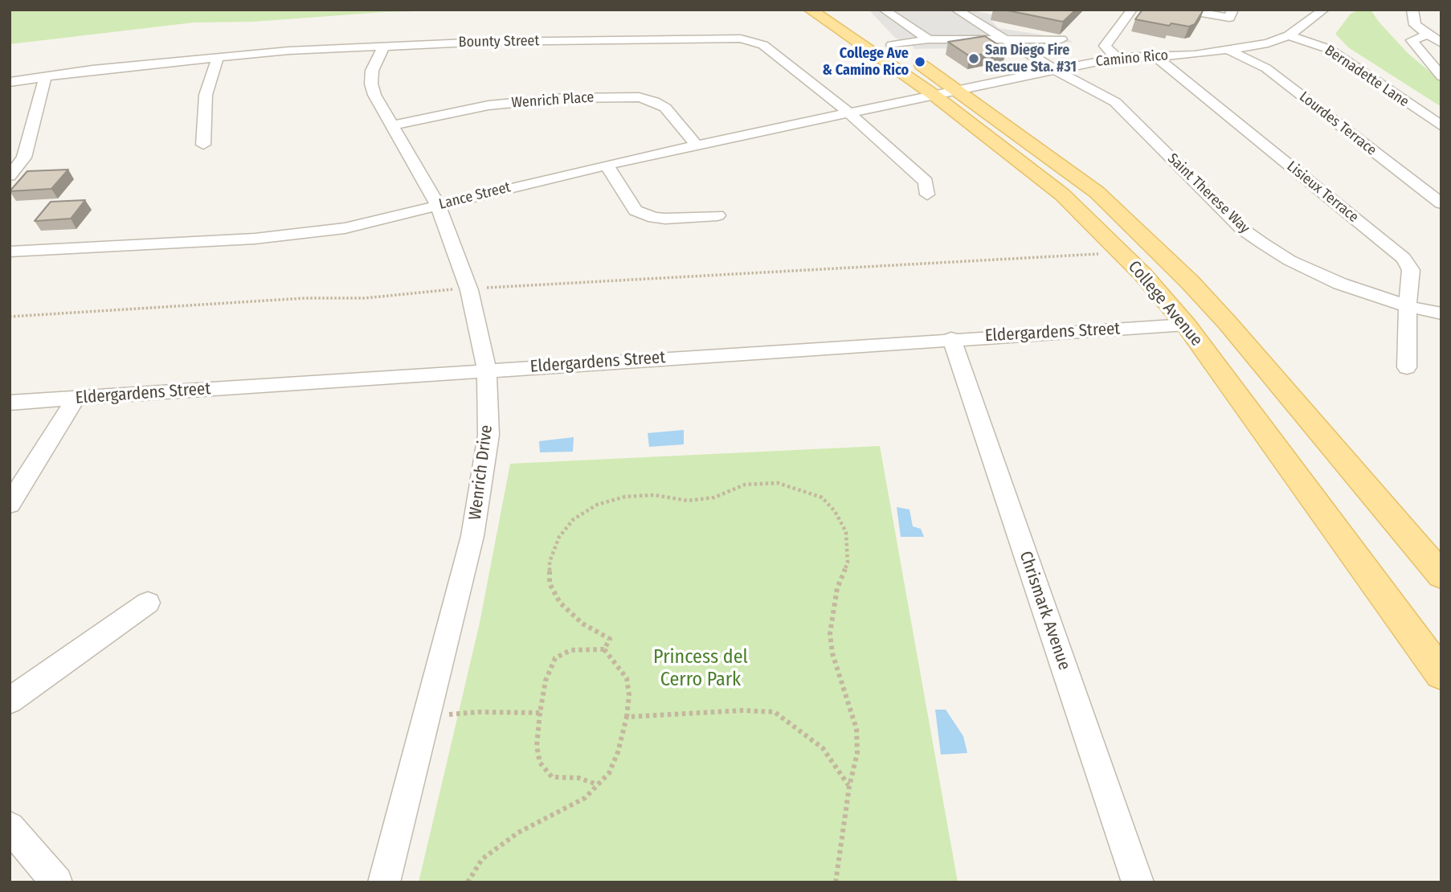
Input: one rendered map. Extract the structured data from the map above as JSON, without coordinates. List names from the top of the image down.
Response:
{
  "streets": {
    "main road": ["College Avenue"],
    "street": [
      "Bounty Street",
      "Camino Rico",
      "Bernadette Lane",
      "Wenrich Place",
      "Lourdes Terrace",
      "Lisieux Terrace",
      "Saint Therese Way",
      "Lance Street",
      "Eldergardens Street",
      "Wenrich Drive",
      "Chrismark Avenue"
    ]
  },
  "crossings": [
    ["Bounty Street", "Lance Street"],
    ["Bounty Street", "Wenrich Drive"],
    ["Camino Rico", "Bernadette Lane"],
    ["Camino Rico", "Lourdes Terrace"],
    ["Camino Rico", "Lisieux Terrace"],
    ["Camino Rico", "Saint Therese Way"],
    ["Camino Rico", "Lance Street"],
    ["Camino Rico", "College Avenue"],
    ["Wenrich Place", "Lance Street"],
    ["Wenrich Place", "Wenrich Drive"],
    ["Lisieux Terrace", "Saint Therese Way"],
    ["Lance Street", "College Avenue"],
    ["Lance Street", "Wenrich Drive"],
    ["College Avenue", "Eldergardens Street"],
    ["Eldergardens Street", "Wenrich Drive"],
    ["Eldergardens Street", "Chrismark Avenue"]
  ],
  "parks": ["Princess del Cerro Park"],
  "places": ["San Diego Fire Rescue Sta. #31", "College Ave & Camino Rico"]
}
